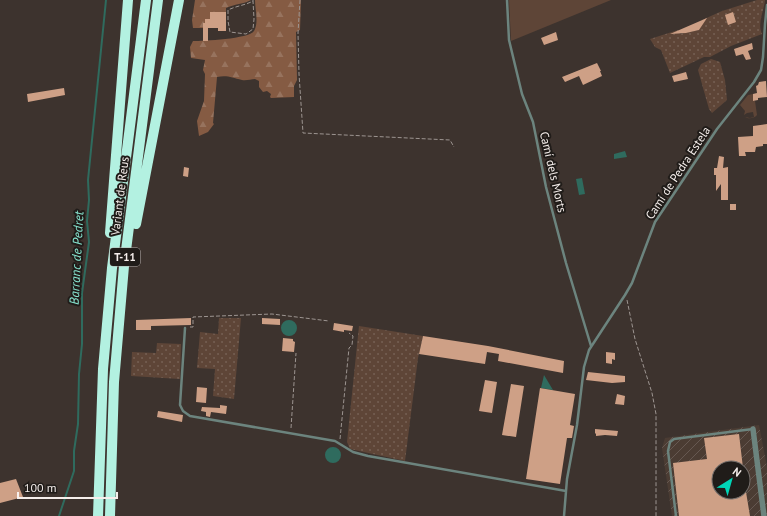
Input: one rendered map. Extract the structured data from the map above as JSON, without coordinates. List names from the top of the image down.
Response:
{
  "streets": {
    "highway": ["Variant de Reus", "T-11"],
    "lane": ["Camí dels Morts", "Camí de Pedra Estela"]
  },
  "crossings": [
    ["Camí dels Morts", "Camí de Pedra Estela"]
  ],
  "water": ["Barranc de Pedret"],
  "scale_bar": "100 m",
  "north": "top right"
}
